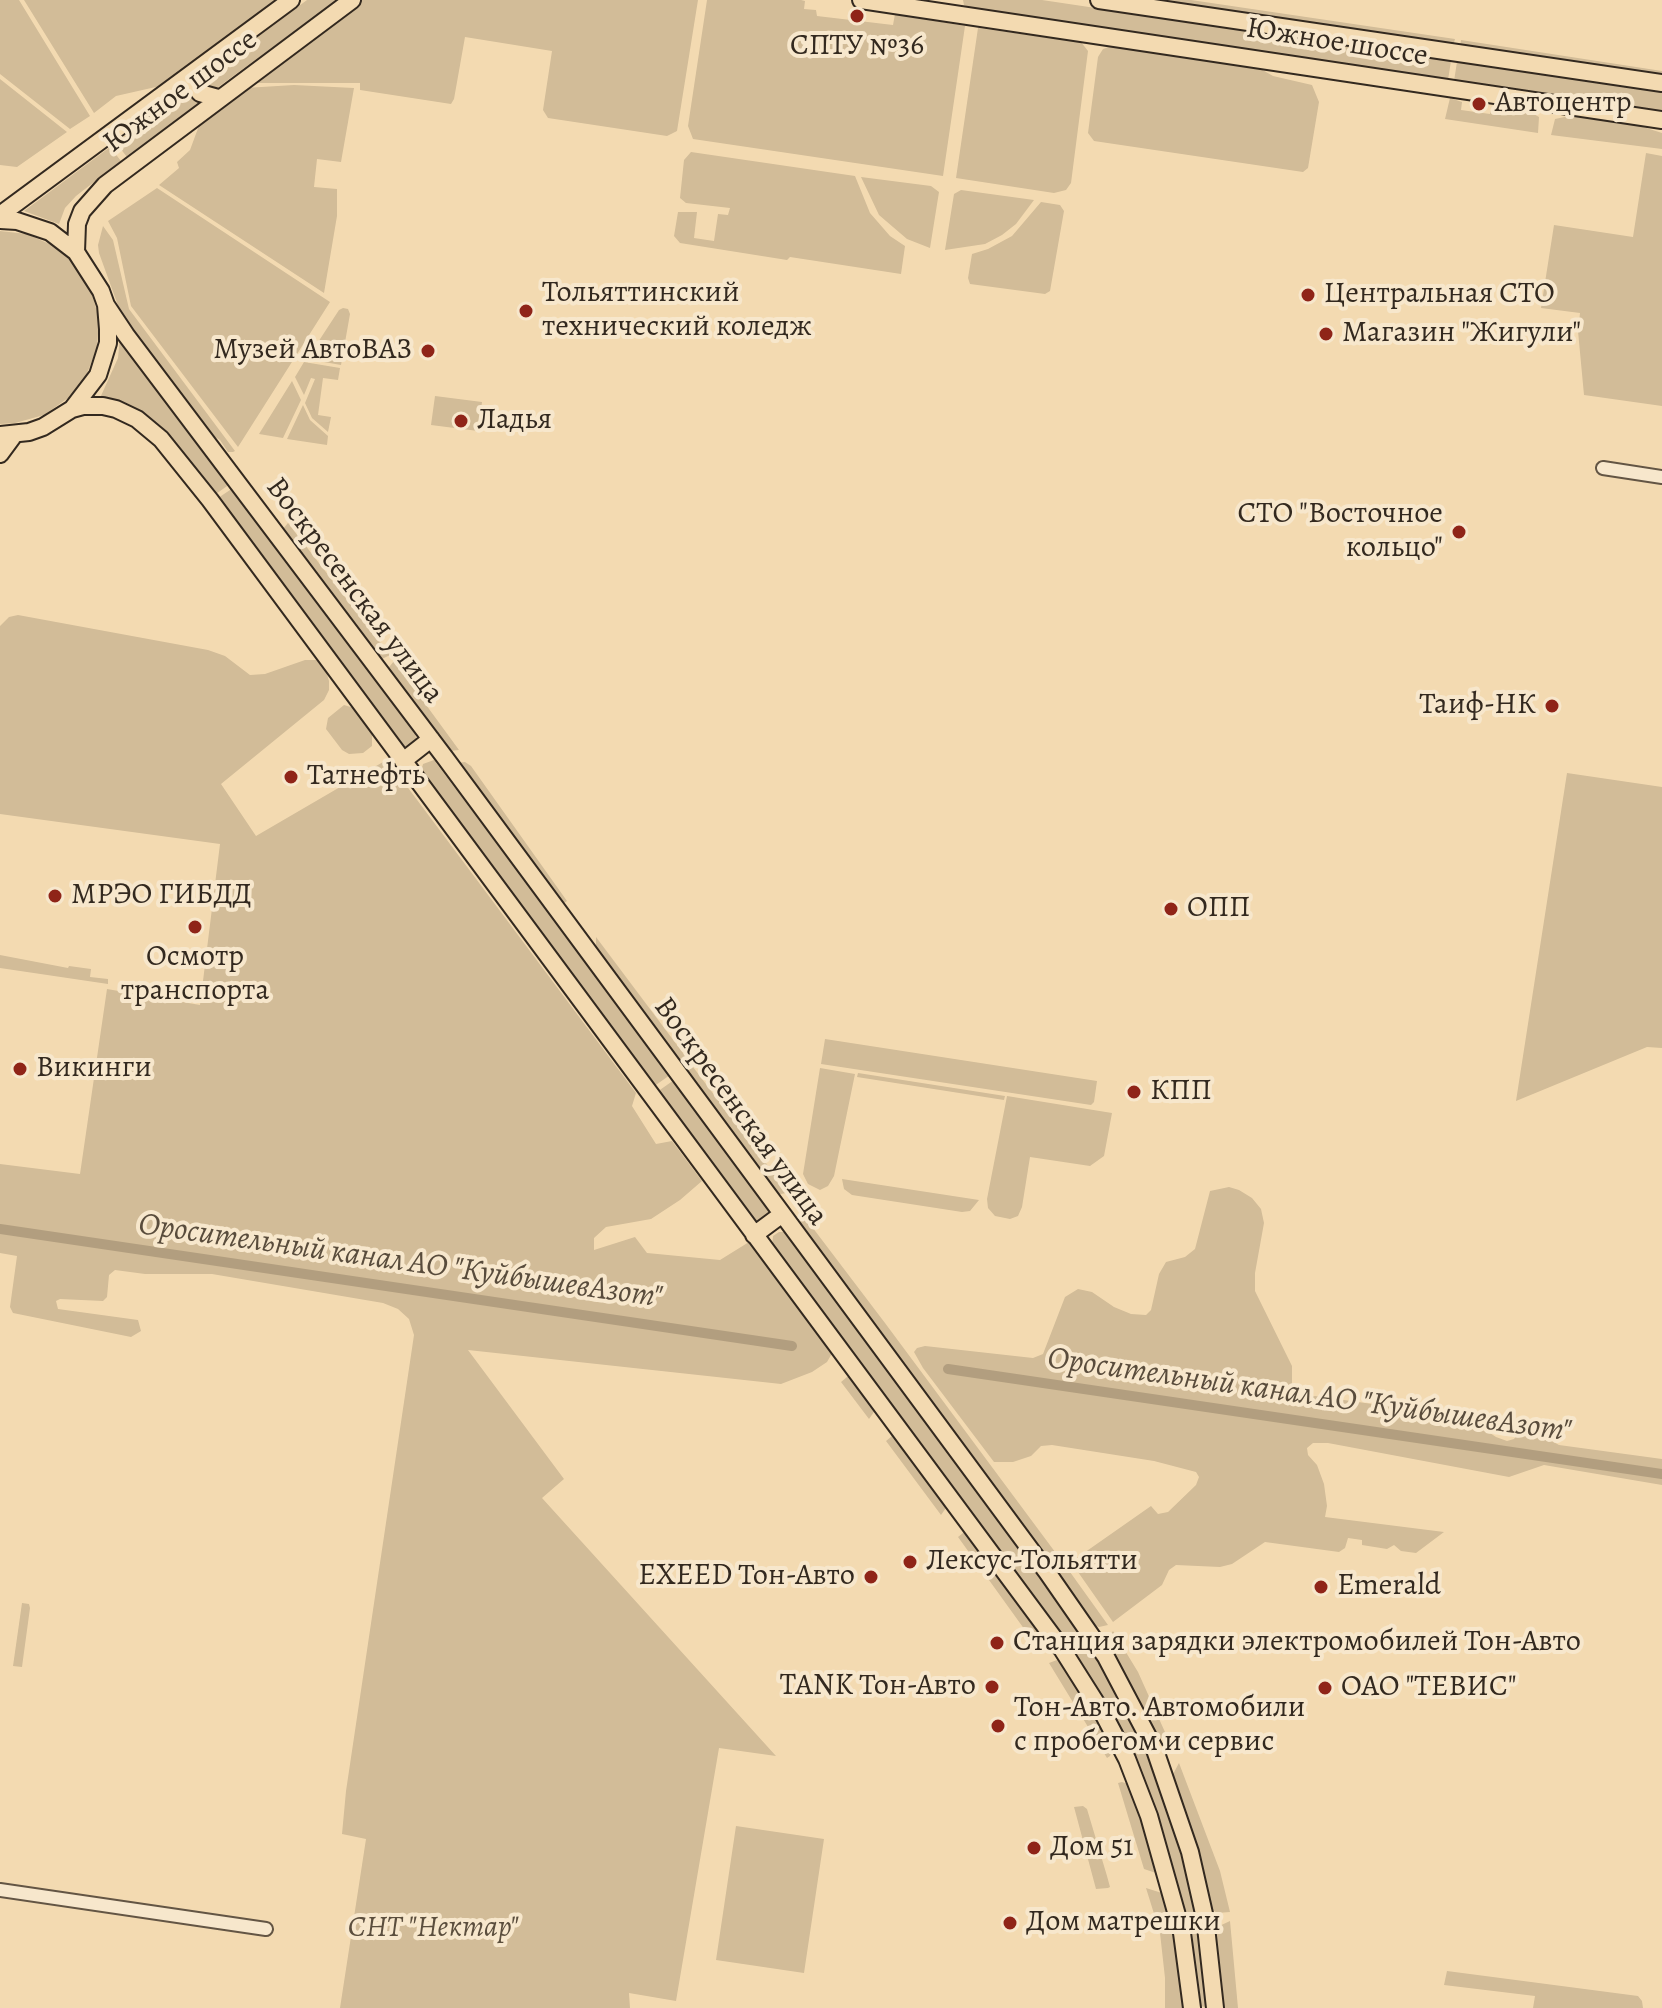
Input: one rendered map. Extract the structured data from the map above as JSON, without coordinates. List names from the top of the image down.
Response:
{
  "streets": {
    "main road": ["Южное шоссе", "Воскресенская улица"]
  },
  "crossings": [
    ["Южное шоссе", "Воскресенская улица"]
  ],
  "water": ["Оросительный канал АО \"КуйбышевАзот\""],
  "parks": ["СНТ \"Нектар\""],
  "places": [
    "СПТУ №36",
    "Автоцентр",
    "Центральная СТО",
    "Тольяттинский технический коледж",
    "Магазин \"Жигули\"",
    "Музей АвтоВАЗ",
    "Ладья",
    "СТО \"Восточное кольцо\"",
    "Таиф-НК",
    "Татнефть",
    "МРЭО ГИБДД",
    "ОПП",
    "Осмотр транспорта",
    "Викинги",
    "КПП",
    "Лексус-Тольятти",
    "EXEED Тон-Авто",
    "Emerald",
    "Станция зарядки электромобилей Тон-Авто",
    "TANK Тон-Авто",
    "ОАО \"ТЕВИС\"",
    "Тон-Авто. Автомобили с пробегом и сервис",
    "Дом 51",
    "Дом матрешки"
  ]
}
